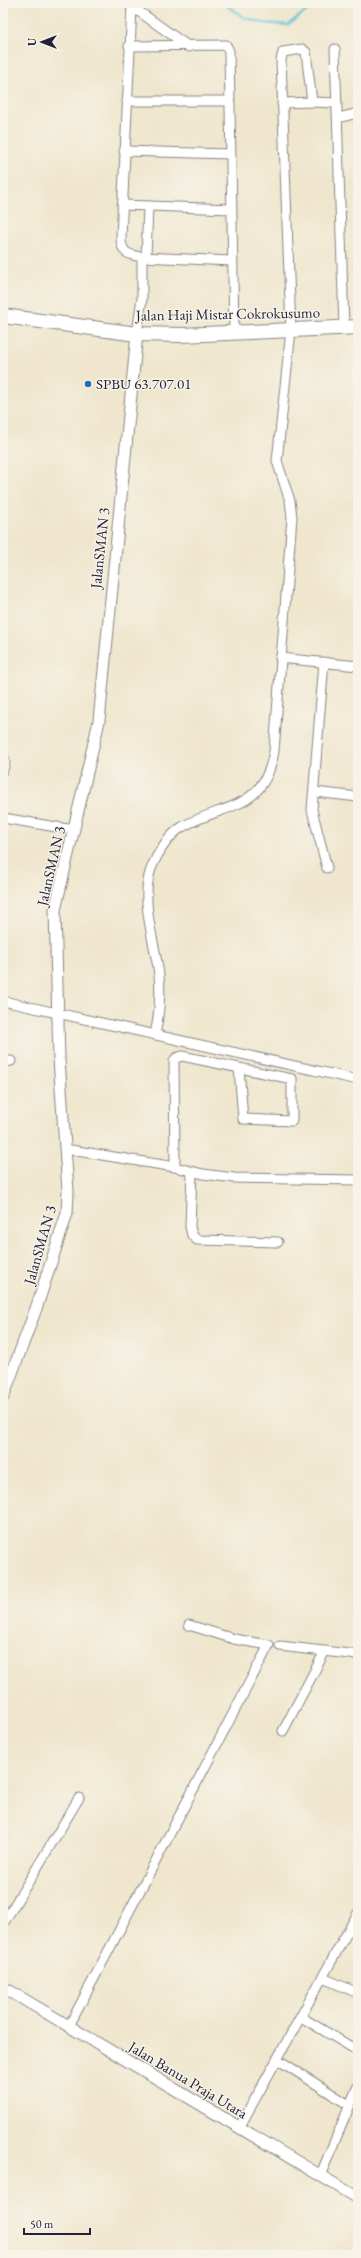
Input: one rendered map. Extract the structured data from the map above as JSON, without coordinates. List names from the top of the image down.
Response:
{
  "streets": {
    "main road": ["Jalan Haji Mistar Cokrokusumo"],
    "street": ["JalanSMAN 3", "Jalan Banua Praja Utara"]
  },
  "crossings": [
    ["Jalan Haji Mistar Cokrokusumo", "JalanSMAN 3"]
  ],
  "places": ["SPBU 63.707.01"],
  "scale_bar": "50 m",
  "north": "left"
}
